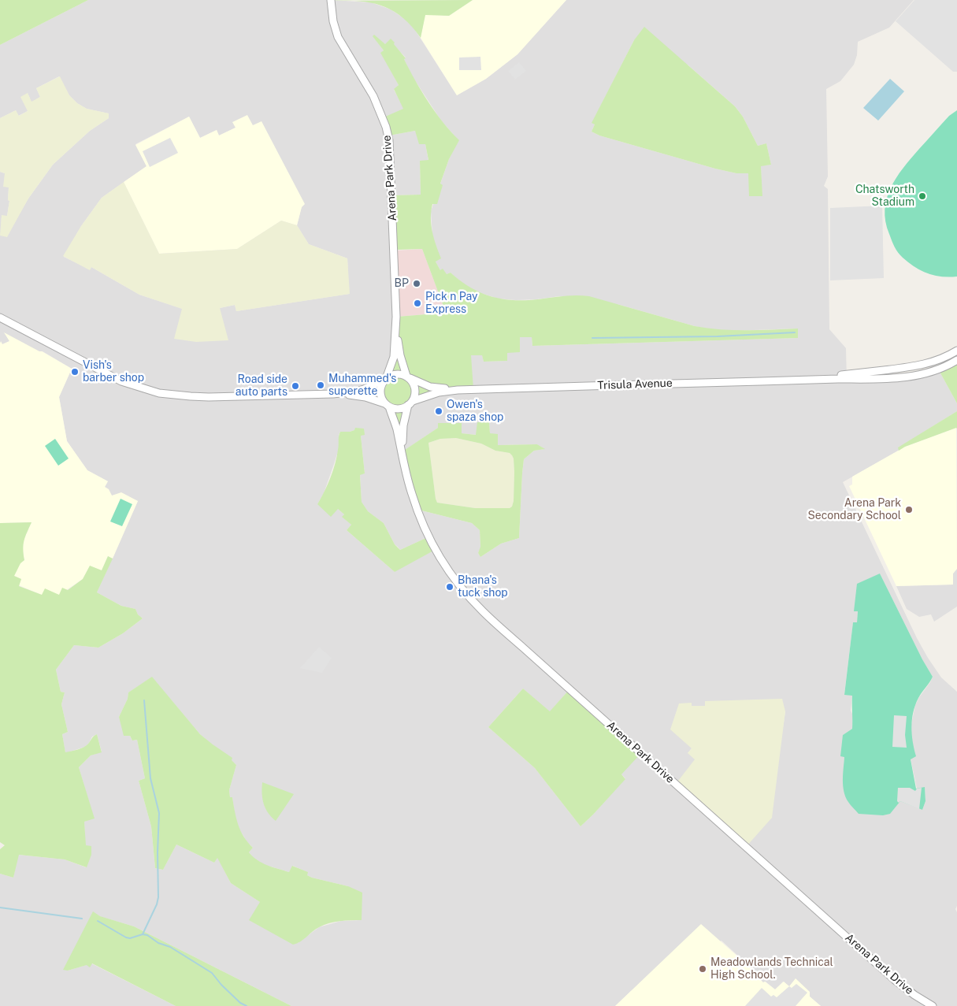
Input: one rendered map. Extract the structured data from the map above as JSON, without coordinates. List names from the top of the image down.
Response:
{
  "streets": {
    "street": ["Arena Park Drive", "Trisula Avenue"]
  },
  "crossings": [
    ["Arena Park Drive", "Trisula Avenue"]
  ],
  "places": [
    "Chatsworth Stadium",
    "BP",
    "Pick n Pay Express",
    "Vish's barber shop",
    "Muhammed's superette",
    "Road side auto parts",
    "Owen's spaza shop",
    "Arena Park Secondary School",
    "Bhana's tuck shop",
    "Meadowlands Technical High School."
  ]
}
